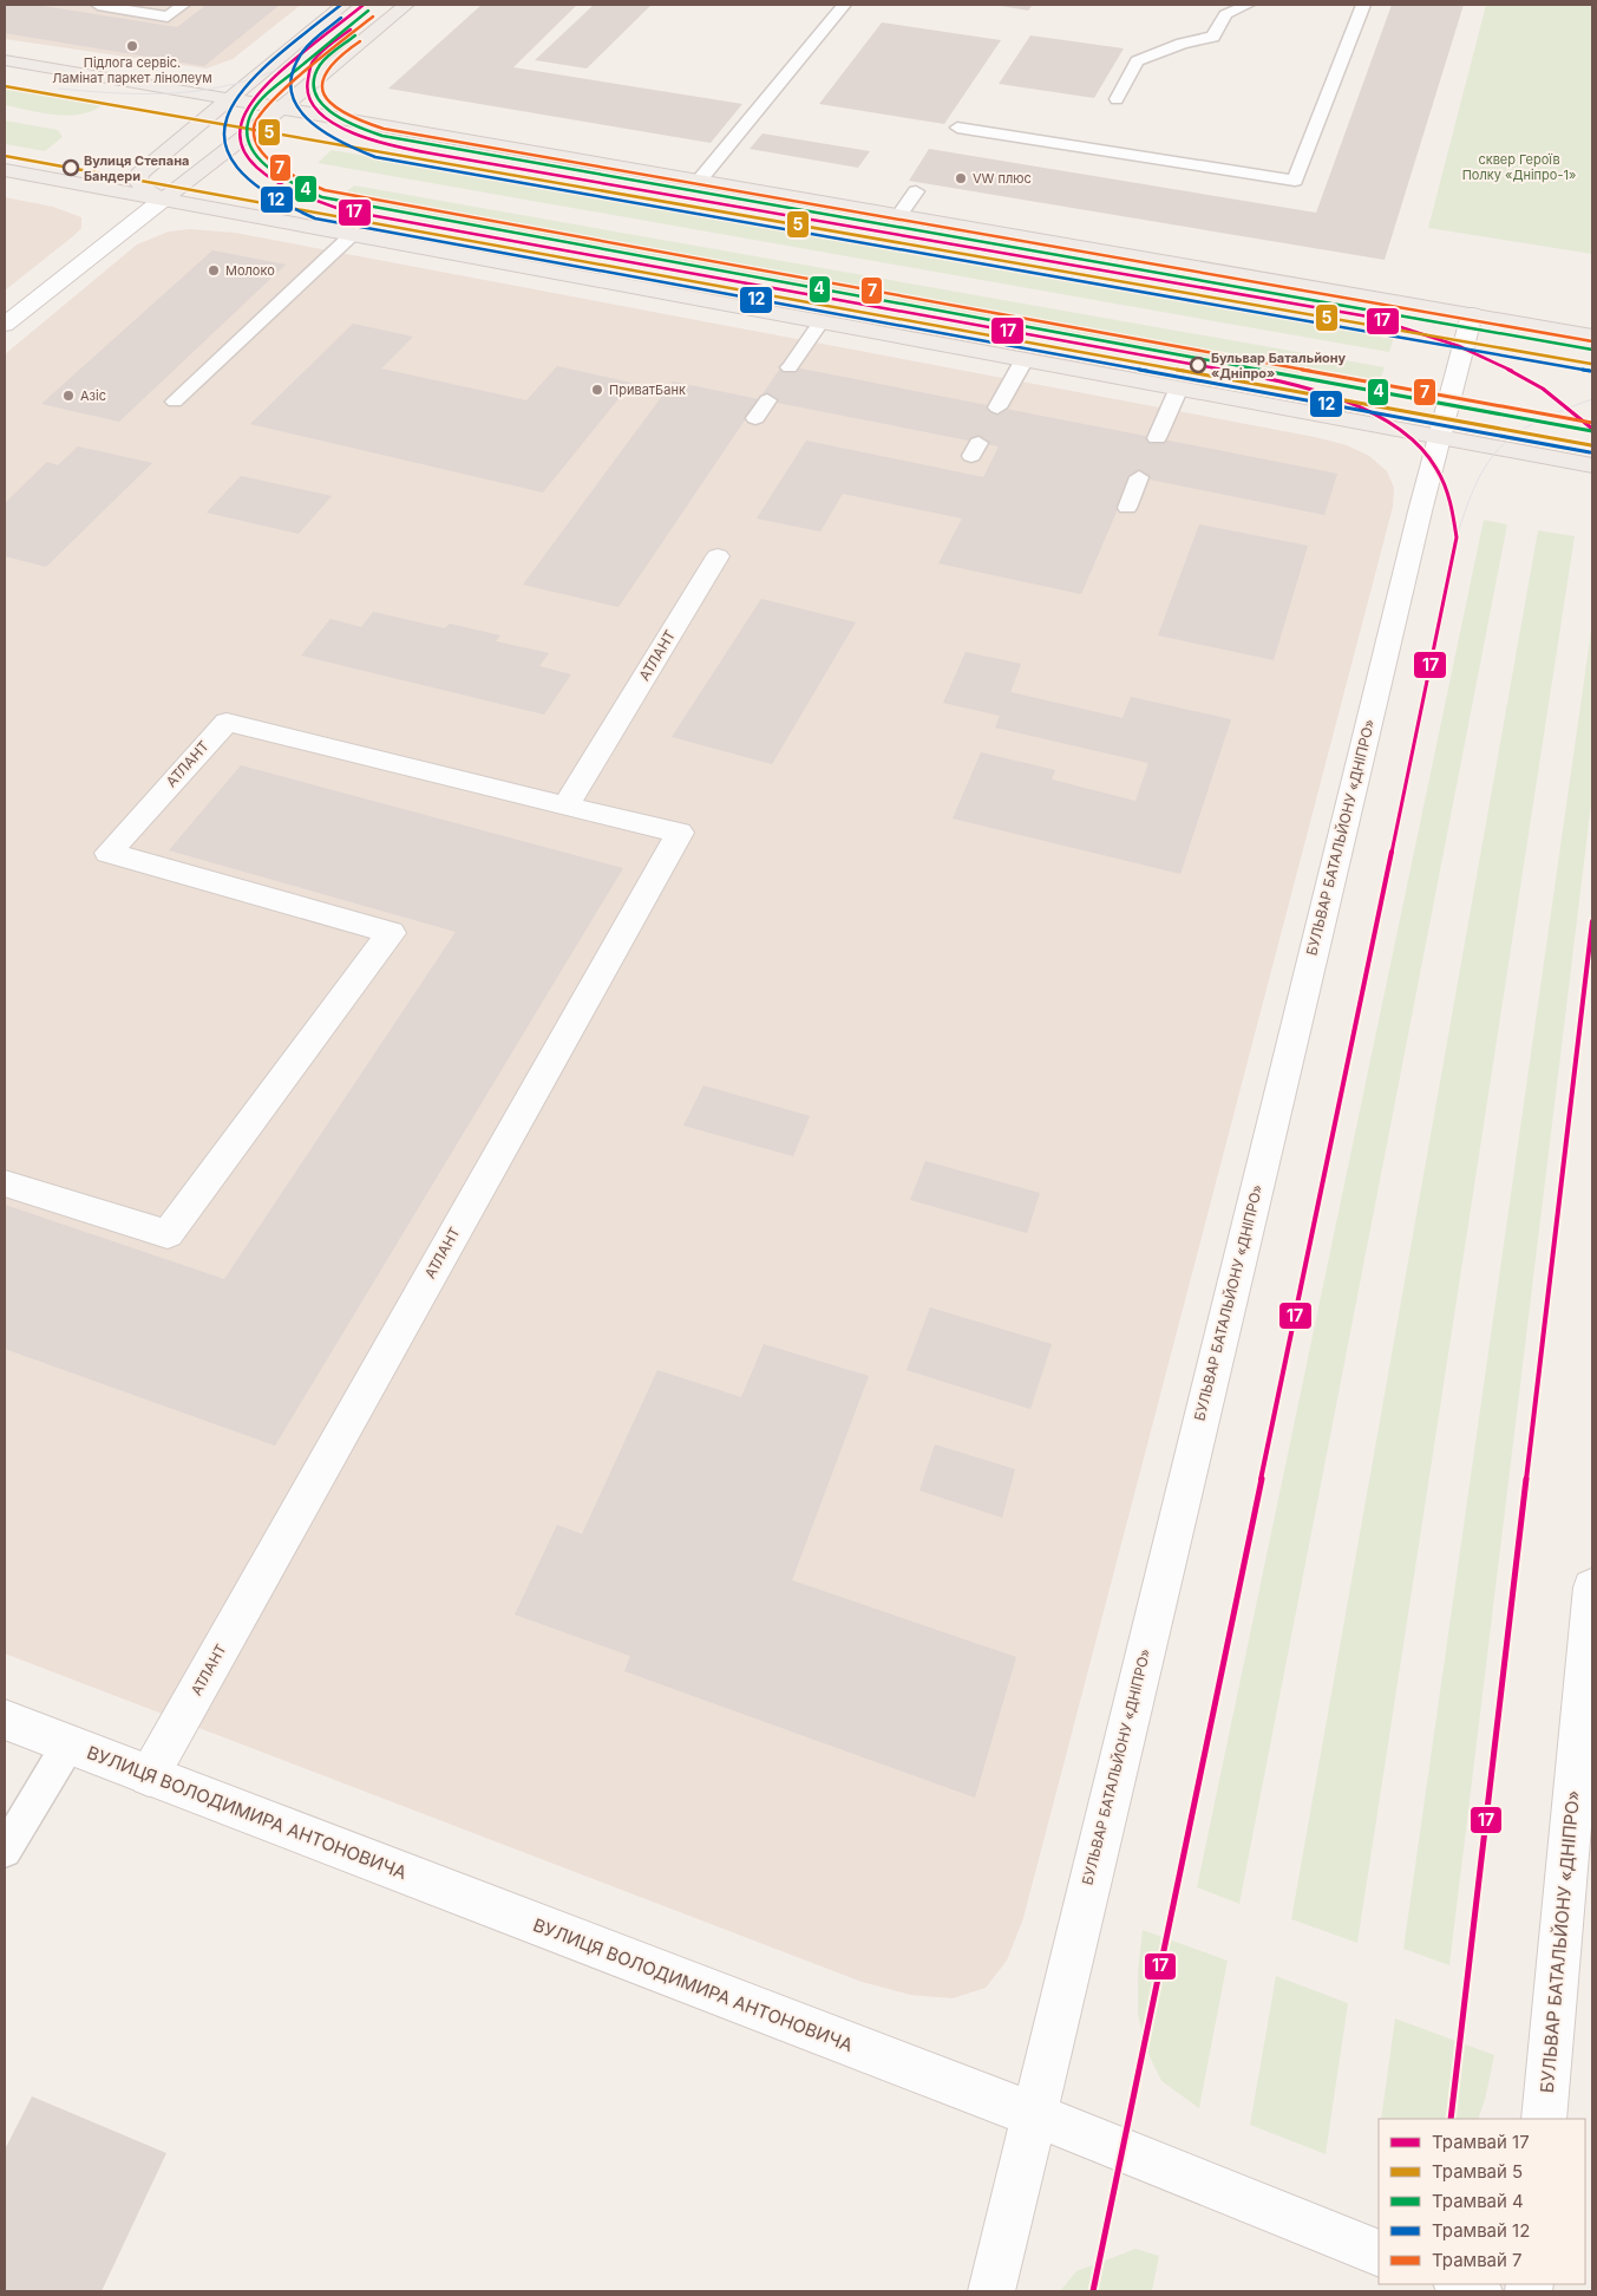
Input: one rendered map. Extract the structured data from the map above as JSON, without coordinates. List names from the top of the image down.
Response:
{
  "streets": {
    "street": ["АТЛАНТ", "БУЛЬВАР БАТАЛЬЙОНУ «ДНІПРО»", "ВУЛИЦЯ ВОЛОДИМИРА АНТОНОВИЧА"]
  },
  "crossings": [
    ["АТЛАНТ", "ВУЛИЦЯ ВОЛОДИМИРА АНТОНОВИЧА"],
    ["БУЛЬВАР БАТАЛЬЙОНУ «ДНІПРО»", "ВУЛИЦЯ ВОЛОДИМИРА АНТОНОВИЧА"]
  ],
  "parks": ["сквер Героїв Полку «Дніпро-1»"],
  "places": [
    "Підлога сервіс. Ламінат паркет лінолеум",
    "Вулиця Степана Бандери",
    "VW плюс",
    "Молоко",
    "Бульвар Батальйону «Дніпро»",
    "ПриватБанк",
    "Азіс"
  ],
  "lines": [
    "tram line 17",
    "tram line 12",
    "tram line 4",
    "tram line 7",
    "tram line 5"
  ],
  "legend": [
    "Трамвай 17",
    "Трамвай 5",
    "Трамвай 4",
    "Трамвай 12",
    "Трамвай 7"
  ]
}
